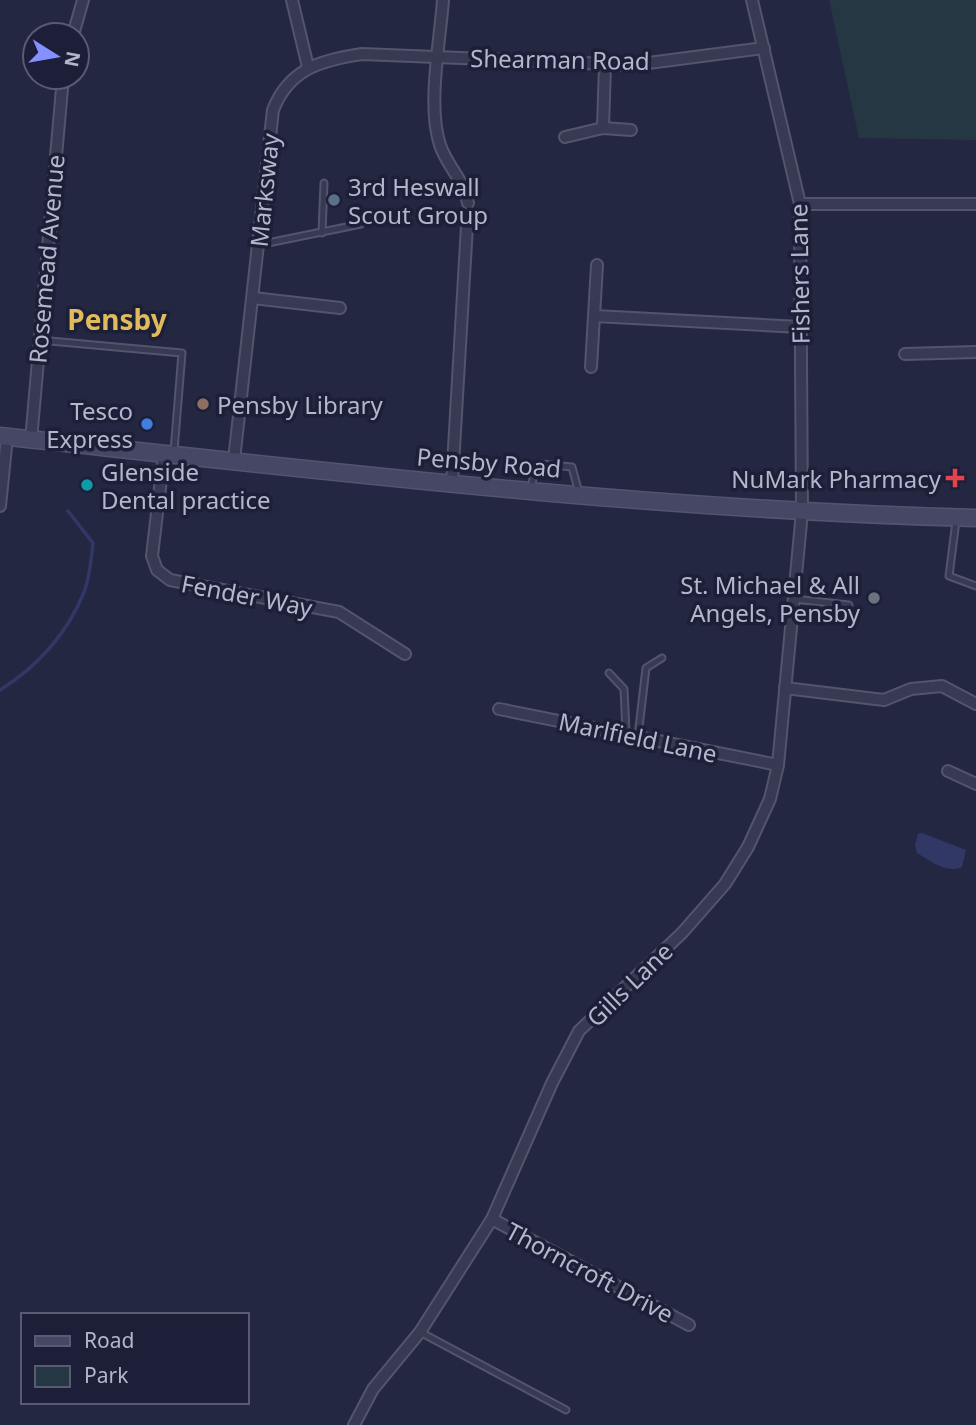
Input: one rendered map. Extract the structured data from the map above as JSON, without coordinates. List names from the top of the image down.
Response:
{
  "streets": {
    "main road": ["Pensby Road"],
    "street": [
      "Shearman Road",
      "Marksway",
      "Rosemead Avenue",
      "Fishers Lane",
      "Fender Way",
      "Marlfield Lane",
      "Gills Lane",
      "Thorncroft Drive"
    ]
  },
  "crossings": [
    ["Shearman Road", "Marksway"],
    ["Shearman Road", "Fishers Lane"],
    ["Marksway", "Pensby Road"],
    ["Rosemead Avenue", "Pensby Road"],
    ["Fishers Lane", "Pensby Road"],
    ["Fishers Lane", "Gills Lane"],
    ["Pensby Road", "Fender Way"],
    ["Pensby Road", "Gills Lane"],
    ["Marlfield Lane", "Gills Lane"],
    ["Gills Lane", "Thorncroft Drive"]
  ],
  "districts": ["Pensby"],
  "places": {
    "other": [
      "3rd Heswall Scout Group",
      "Pensby Library",
      "Tesco Express",
      "Glenside Dental practice",
      "St. Michael & All Angels, Pensby"
    ],
    "health": ["NuMark Pharmacy"]
  },
  "legend": ["Road", "Park"],
  "north": "right"
}
